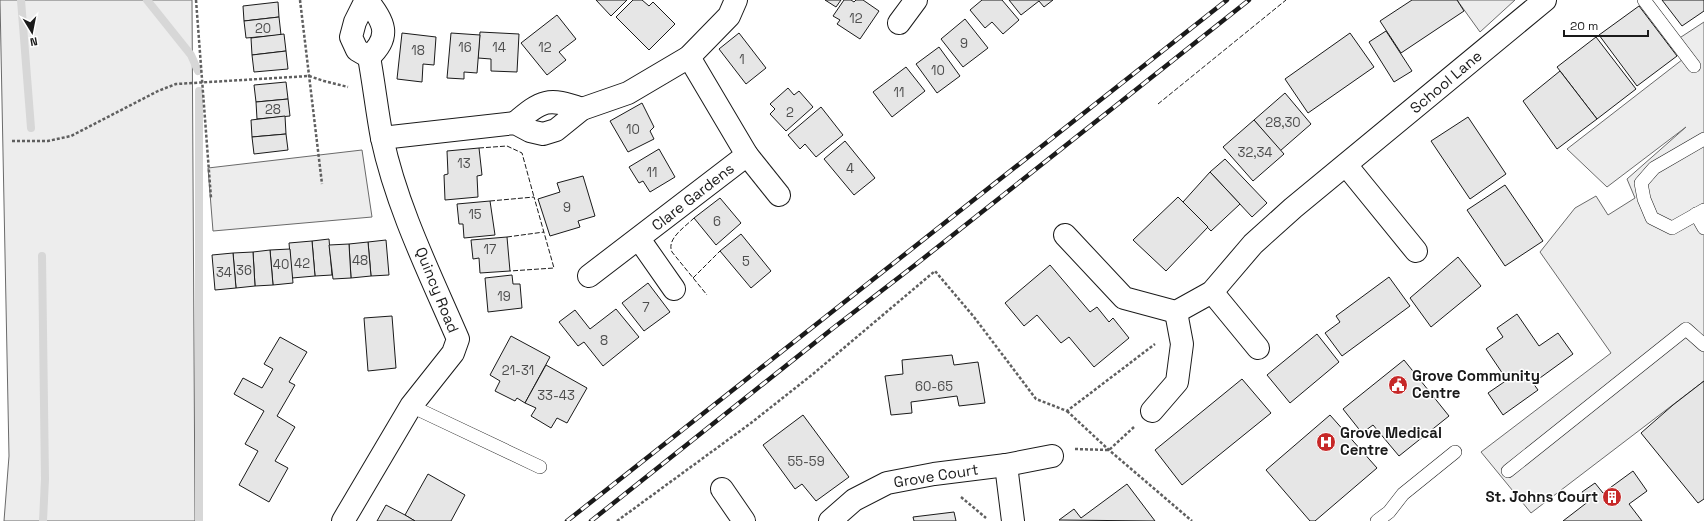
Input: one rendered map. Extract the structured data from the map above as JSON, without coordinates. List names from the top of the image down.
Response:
{
  "streets": {
    "street": [
      "School Lane",
      "Clare Gardens",
      "Quincy Road",
      "Grove Court"
    ]
  },
  "places": {
    "public building": ["Grove Community Centre"],
    "hospital": ["Grove Medical Centre"],
    "building": ["St. Johns Court"]
  },
  "house_numbers": [
    "12",
    "20",
    "9",
    "16",
    "14",
    "12",
    "18",
    "1",
    "10",
    "11",
    "28",
    "2",
    "28,30",
    "10",
    "32,34",
    "13",
    "4",
    "11",
    "9",
    "15",
    "6",
    "17",
    "48",
    "5",
    "42",
    "40",
    "36",
    "34",
    "19",
    "7",
    "8",
    "21-31",
    "60-65",
    "33-43",
    "55-59"
  ],
  "scale_bar": "20 m",
  "north": "bottom"
}
